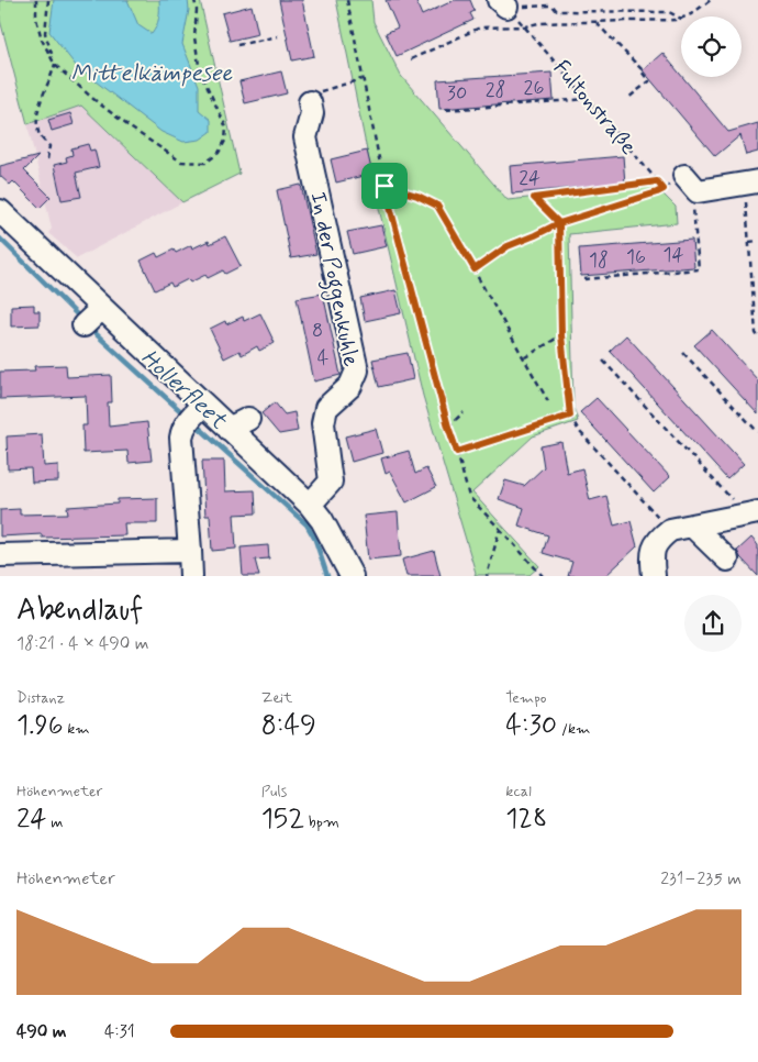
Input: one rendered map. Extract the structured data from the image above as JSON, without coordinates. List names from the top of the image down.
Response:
{
  "streets": {
    "street": ["In der Poggenkuhle"],
    "path": ["Fultonstraße"]
  },
  "water": ["Mittelkämpesee", "Hollerfleet"],
  "house_numbers": [
    "26",
    "28",
    "30",
    "24",
    "14",
    "16",
    "18",
    "8",
    "4"
  ],
  "page": {
    "heading": ["Abendlauf", "18:21 · 4 × 490 m"],
    "stats": [
      ["Distanz", "1.96 km"],
      ["Zeit", "8:49"],
      ["Tempo", "4:30 /km"],
      ["Höhenmeter", "24 m"],
      ["Puls", "152 bpm"],
      ["kcal", "128"]
    ],
    "chart": ["Höhenmeter", "231–235 m"],
    "list": [
      {
        "name": "490 m",
        "note": "4:31"
      }
    ]
  }
}
